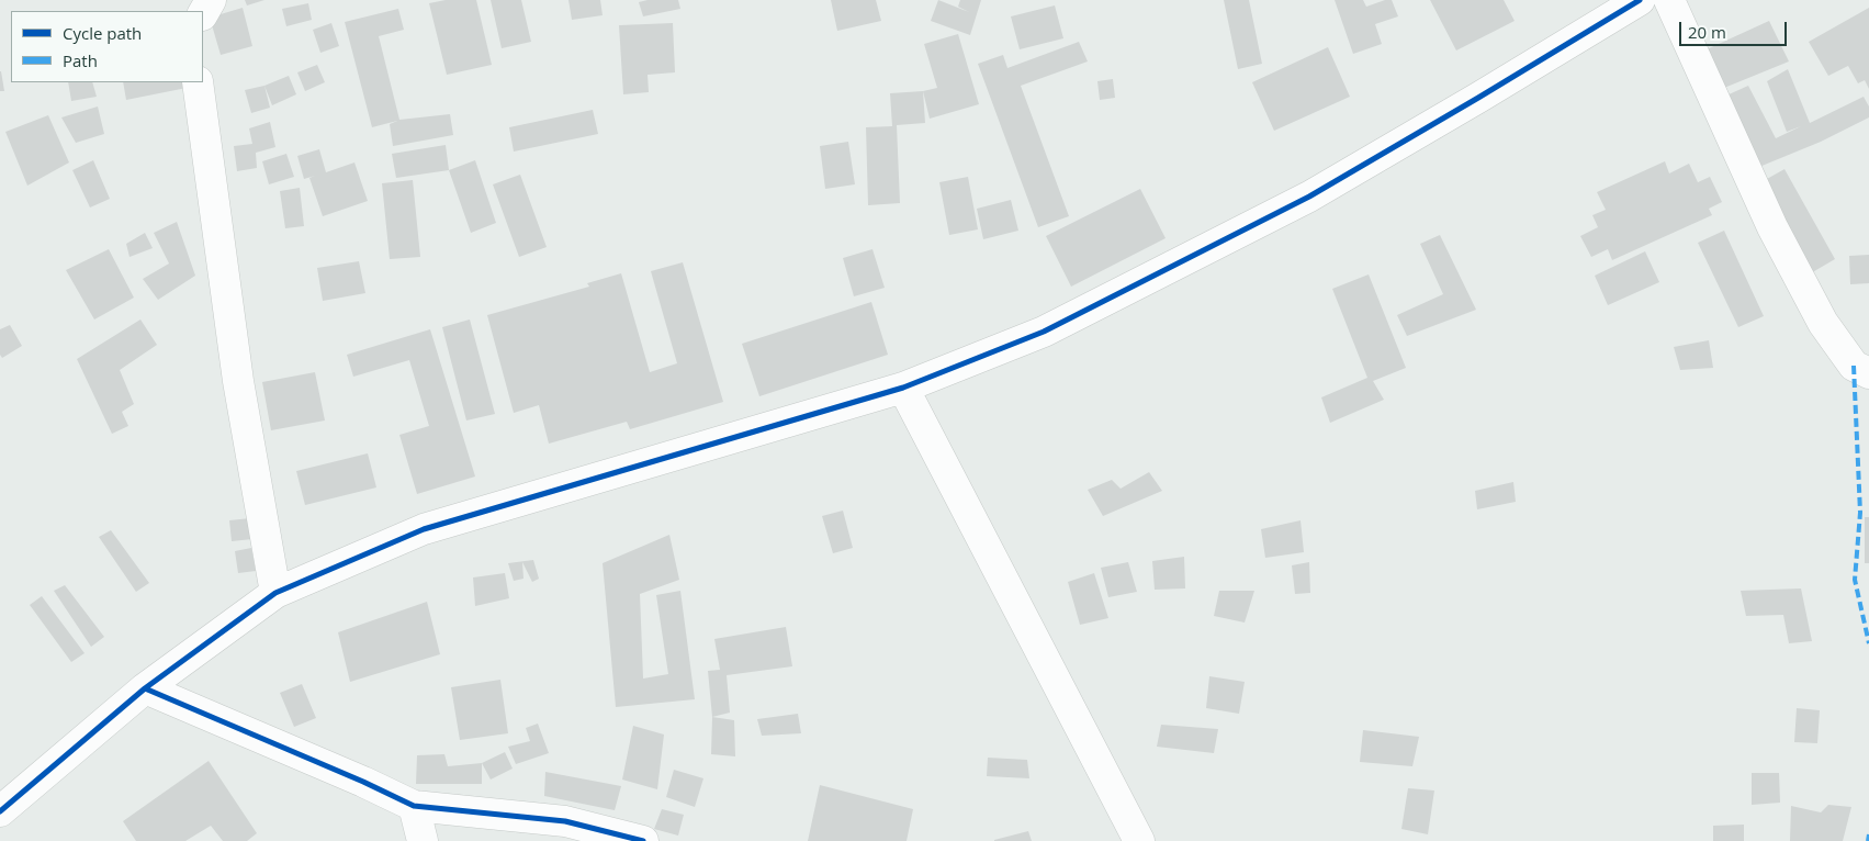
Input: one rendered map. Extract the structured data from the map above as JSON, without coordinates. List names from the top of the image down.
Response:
{
  "legend": ["Cycle path", "Path"],
  "scale_bar": "20 m"
}
